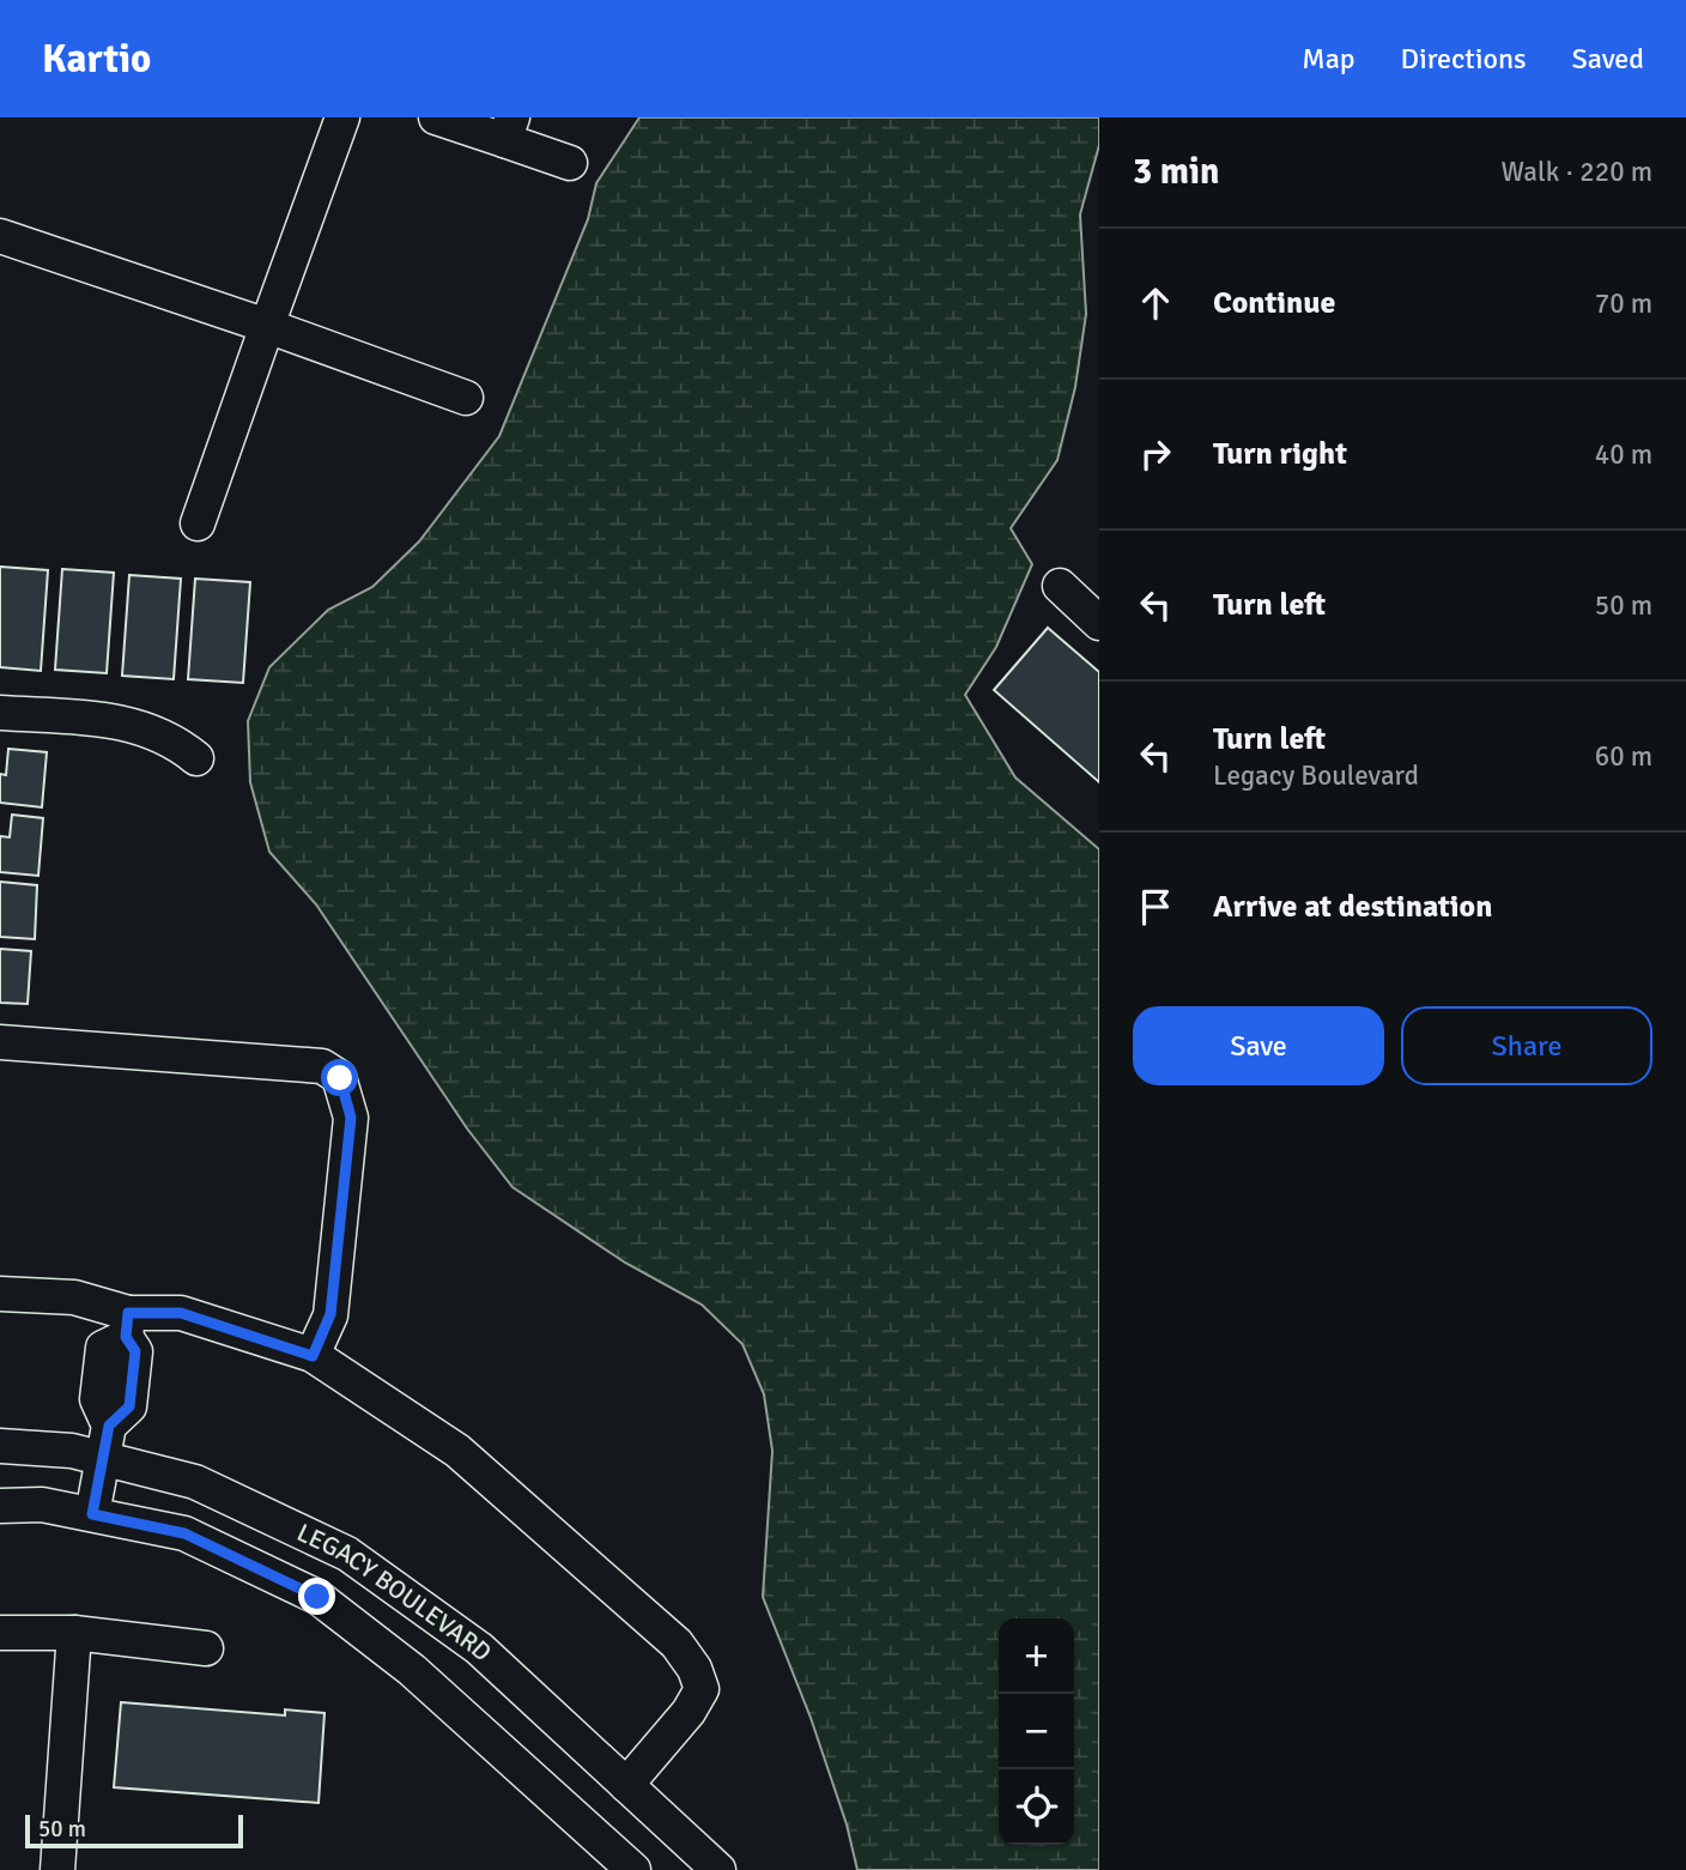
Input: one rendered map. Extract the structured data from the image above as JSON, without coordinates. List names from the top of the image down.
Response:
{
  "streets": {
    "street": ["LEGACY BOULEVARD"]
  },
  "scale_bar": "50 m",
  "page": {
    "header": "Kartio",
    "nav": ["Map", "Directions", "Saved"],
    "heading": ["3 min", "Walk · 220 m"],
    "list": [
      ["Continue", "70 m"],
      ["Turn right", "40 m"],
      ["Turn left", "50 m"],
      ["Turn left", "Legacy Boulevard", "60 m"],
      "Arrive at destination"
    ],
    "buttons": ["Save", "Share"],
    "map_buttons": ["+", "−"],
    "scale": "50 m"
  }
}
